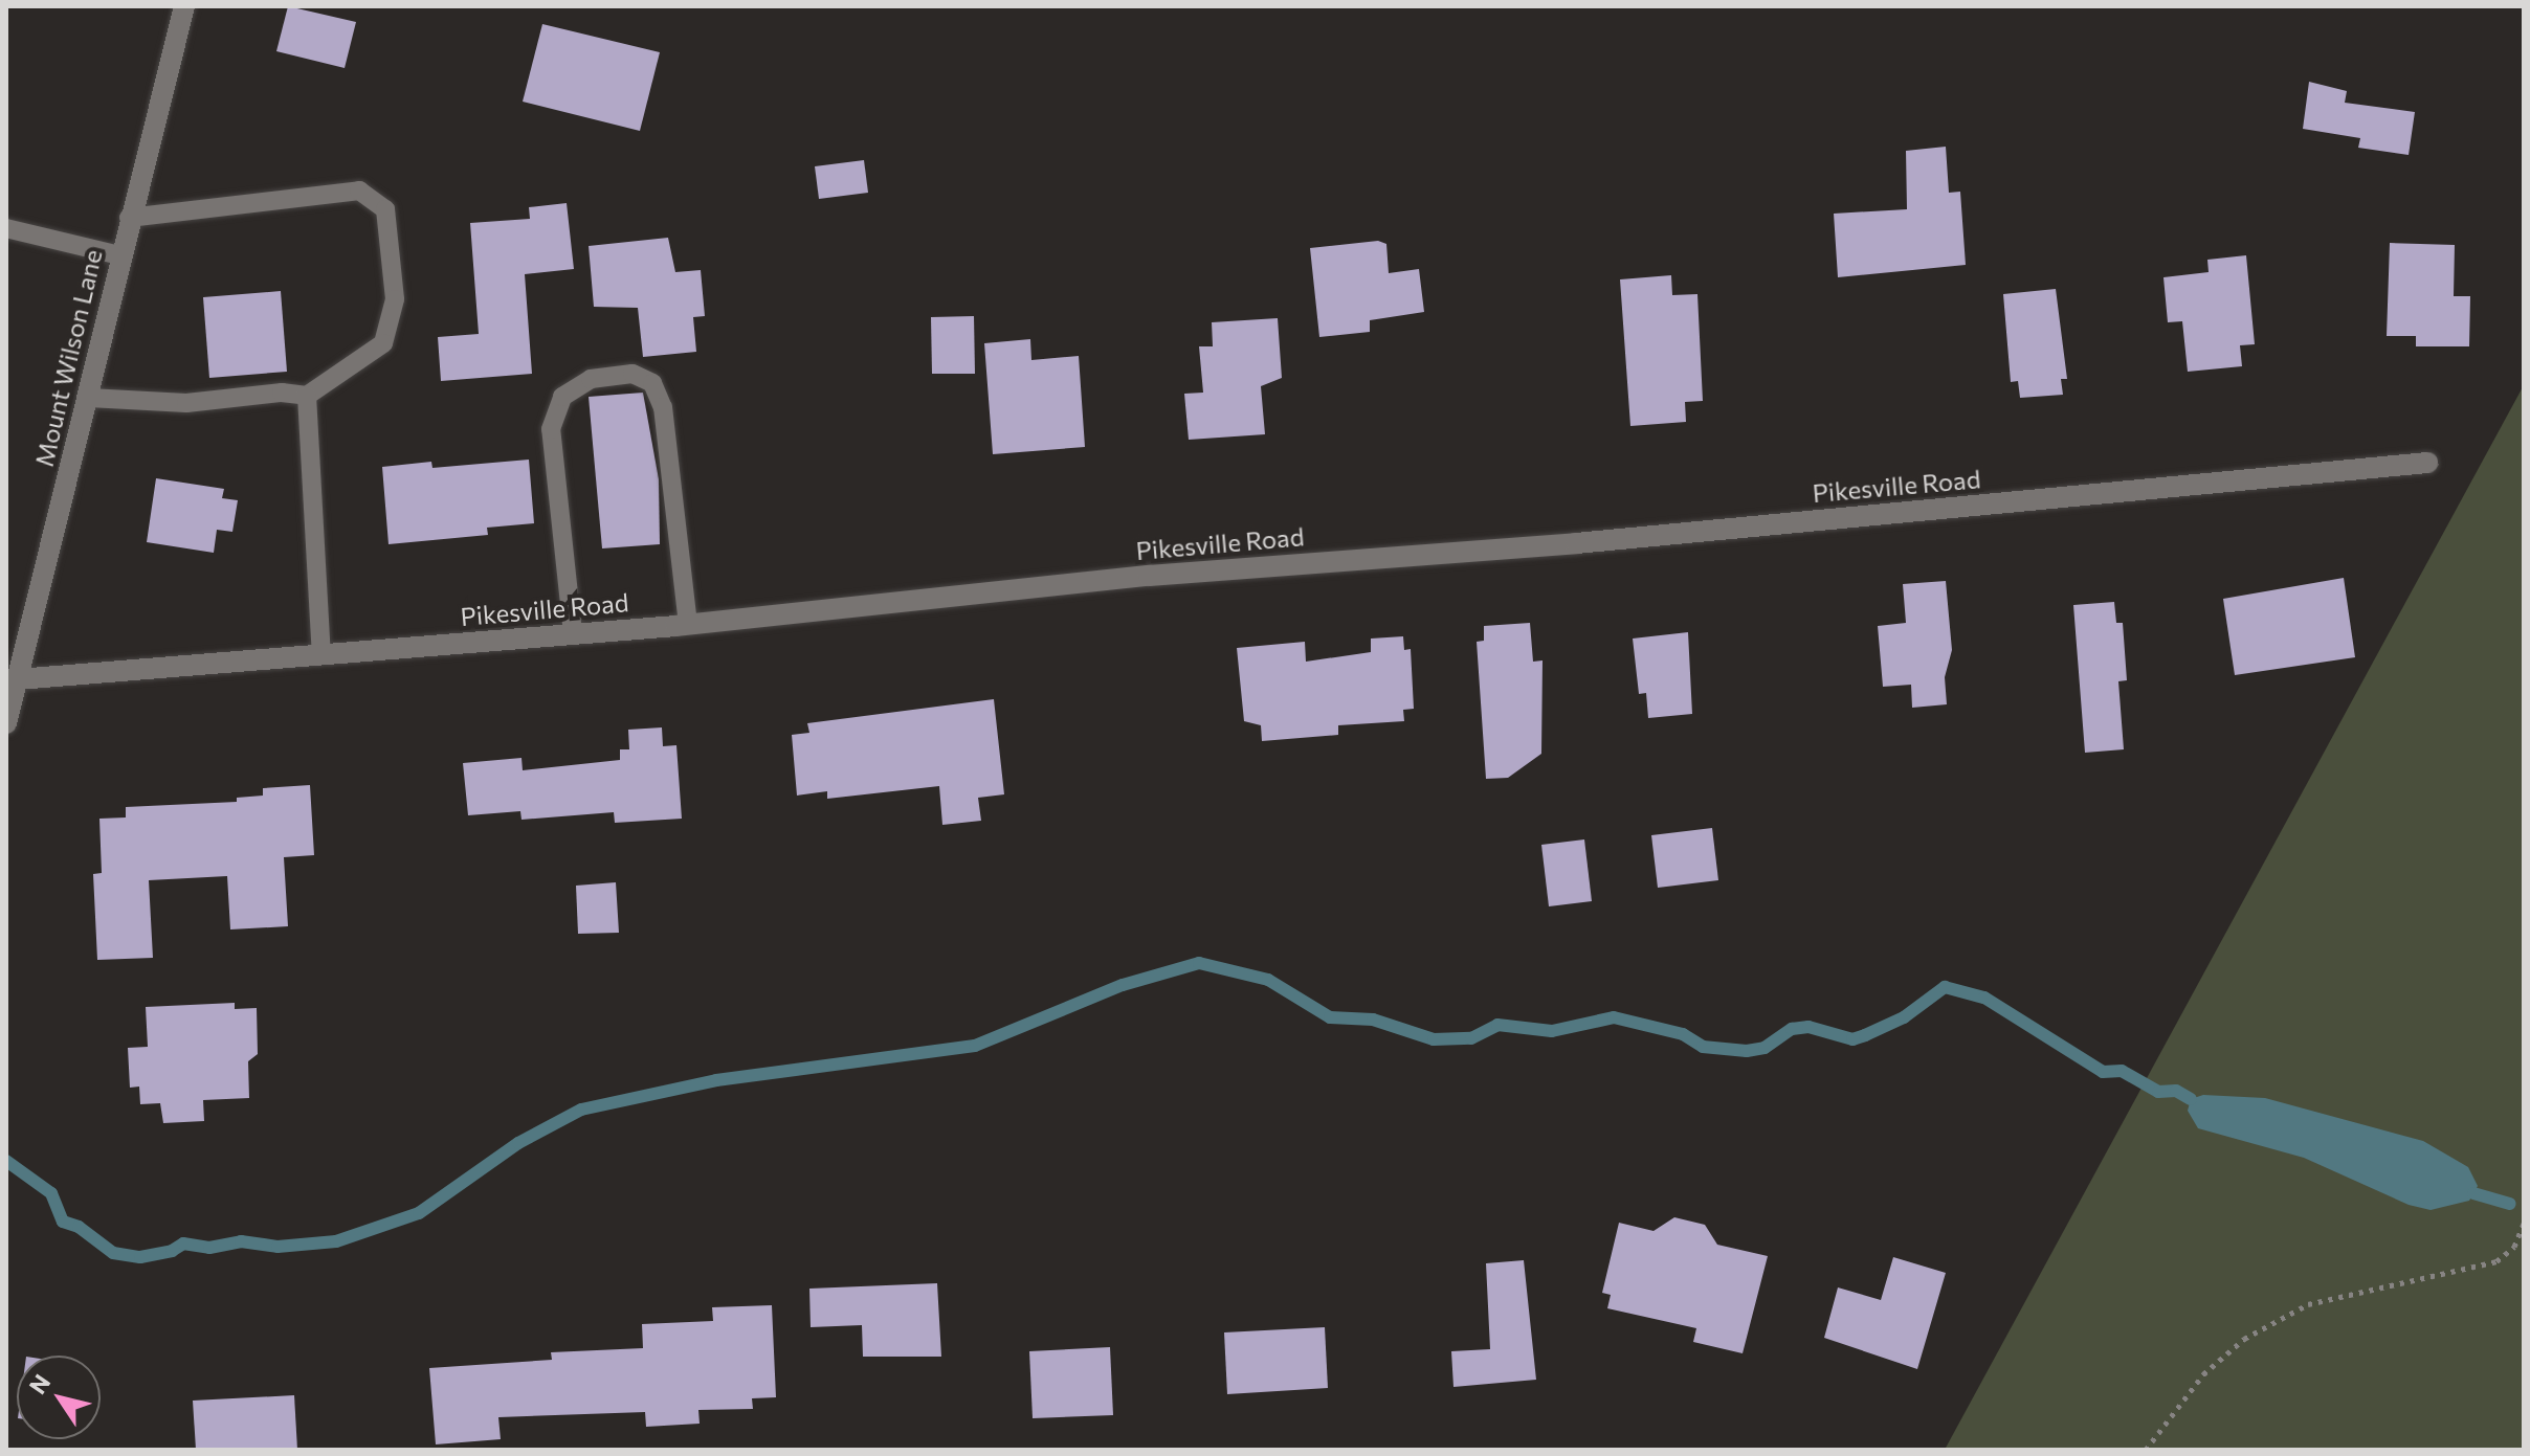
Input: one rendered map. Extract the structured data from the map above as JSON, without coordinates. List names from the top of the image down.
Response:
{
  "streets": {
    "street": ["Mount Wilson Lane", "Pikesville Road"]
  },
  "crossings": [
    ["Mount Wilson Lane", "Pikesville Road"]
  ],
  "north": "top left"
}
